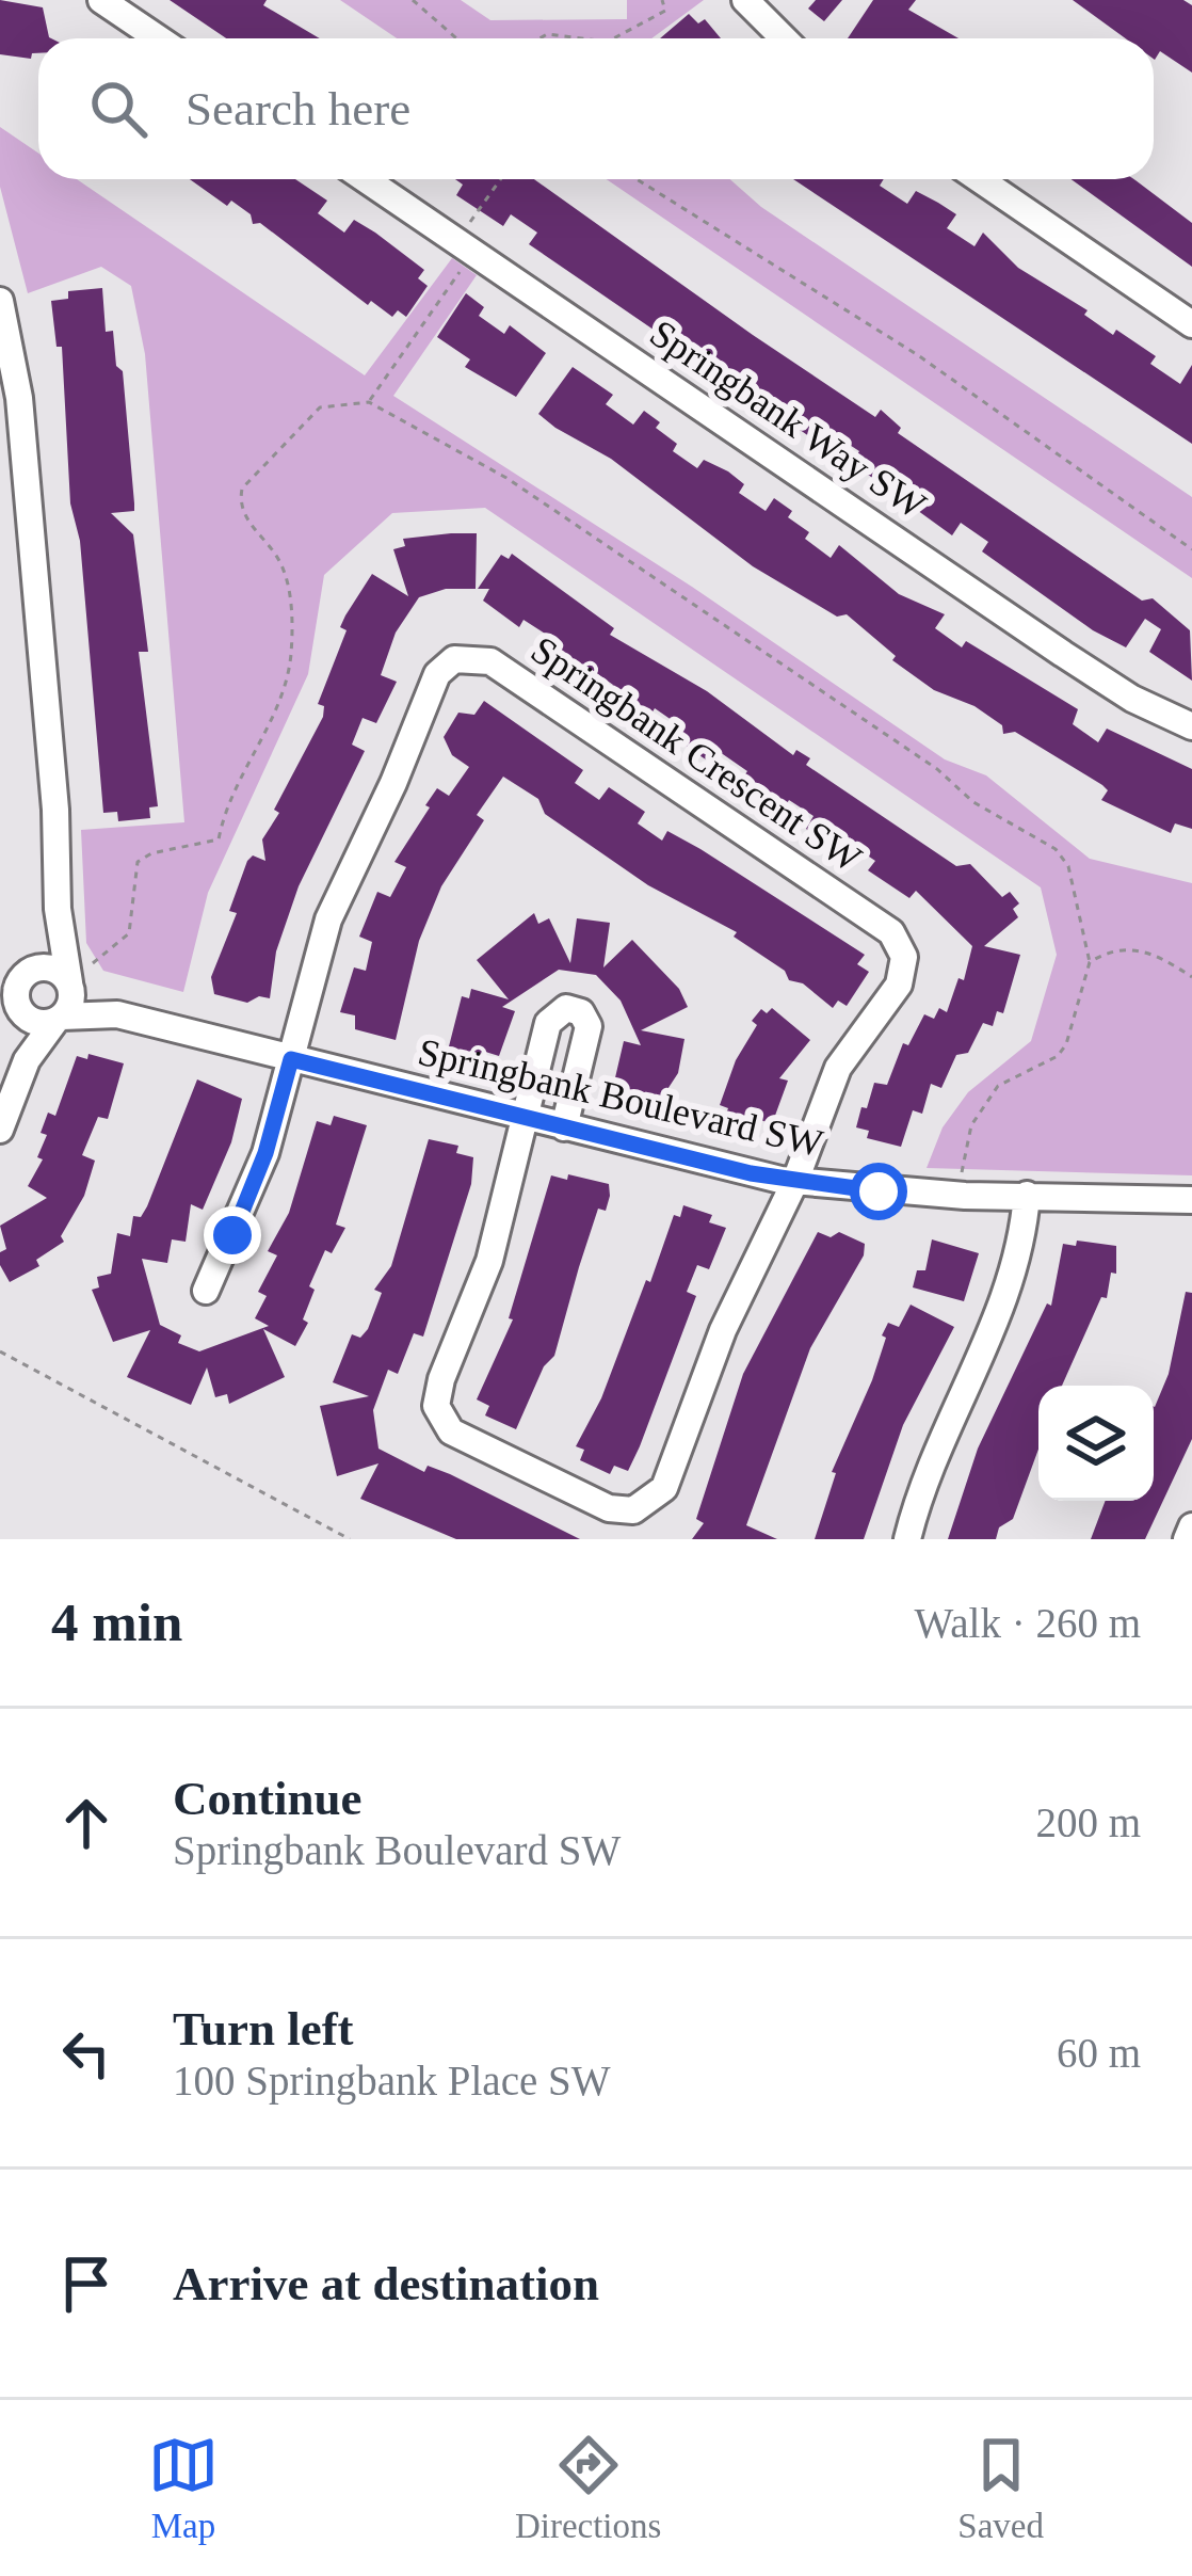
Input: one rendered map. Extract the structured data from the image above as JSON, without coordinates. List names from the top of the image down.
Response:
{
  "streets": {
    "street": ["Springbank Way SW", "Springbank Crescent SW", "Springbank Boulevard SW"]
  },
  "crossings": [
    ["Springbank Crescent SW", "Springbank Boulevard SW"]
  ],
  "page": {
    "search": "Search here",
    "heading": ["4 min", "Walk · 260 m"],
    "list": [
      ["Continue", "Springbank Boulevard SW", "200 m"],
      ["Turn left", "100 Springbank Place SW", "60 m"],
      "Arrive at destination"
    ],
    "nav": ["Map", "Directions", "Saved"]
  }
}
